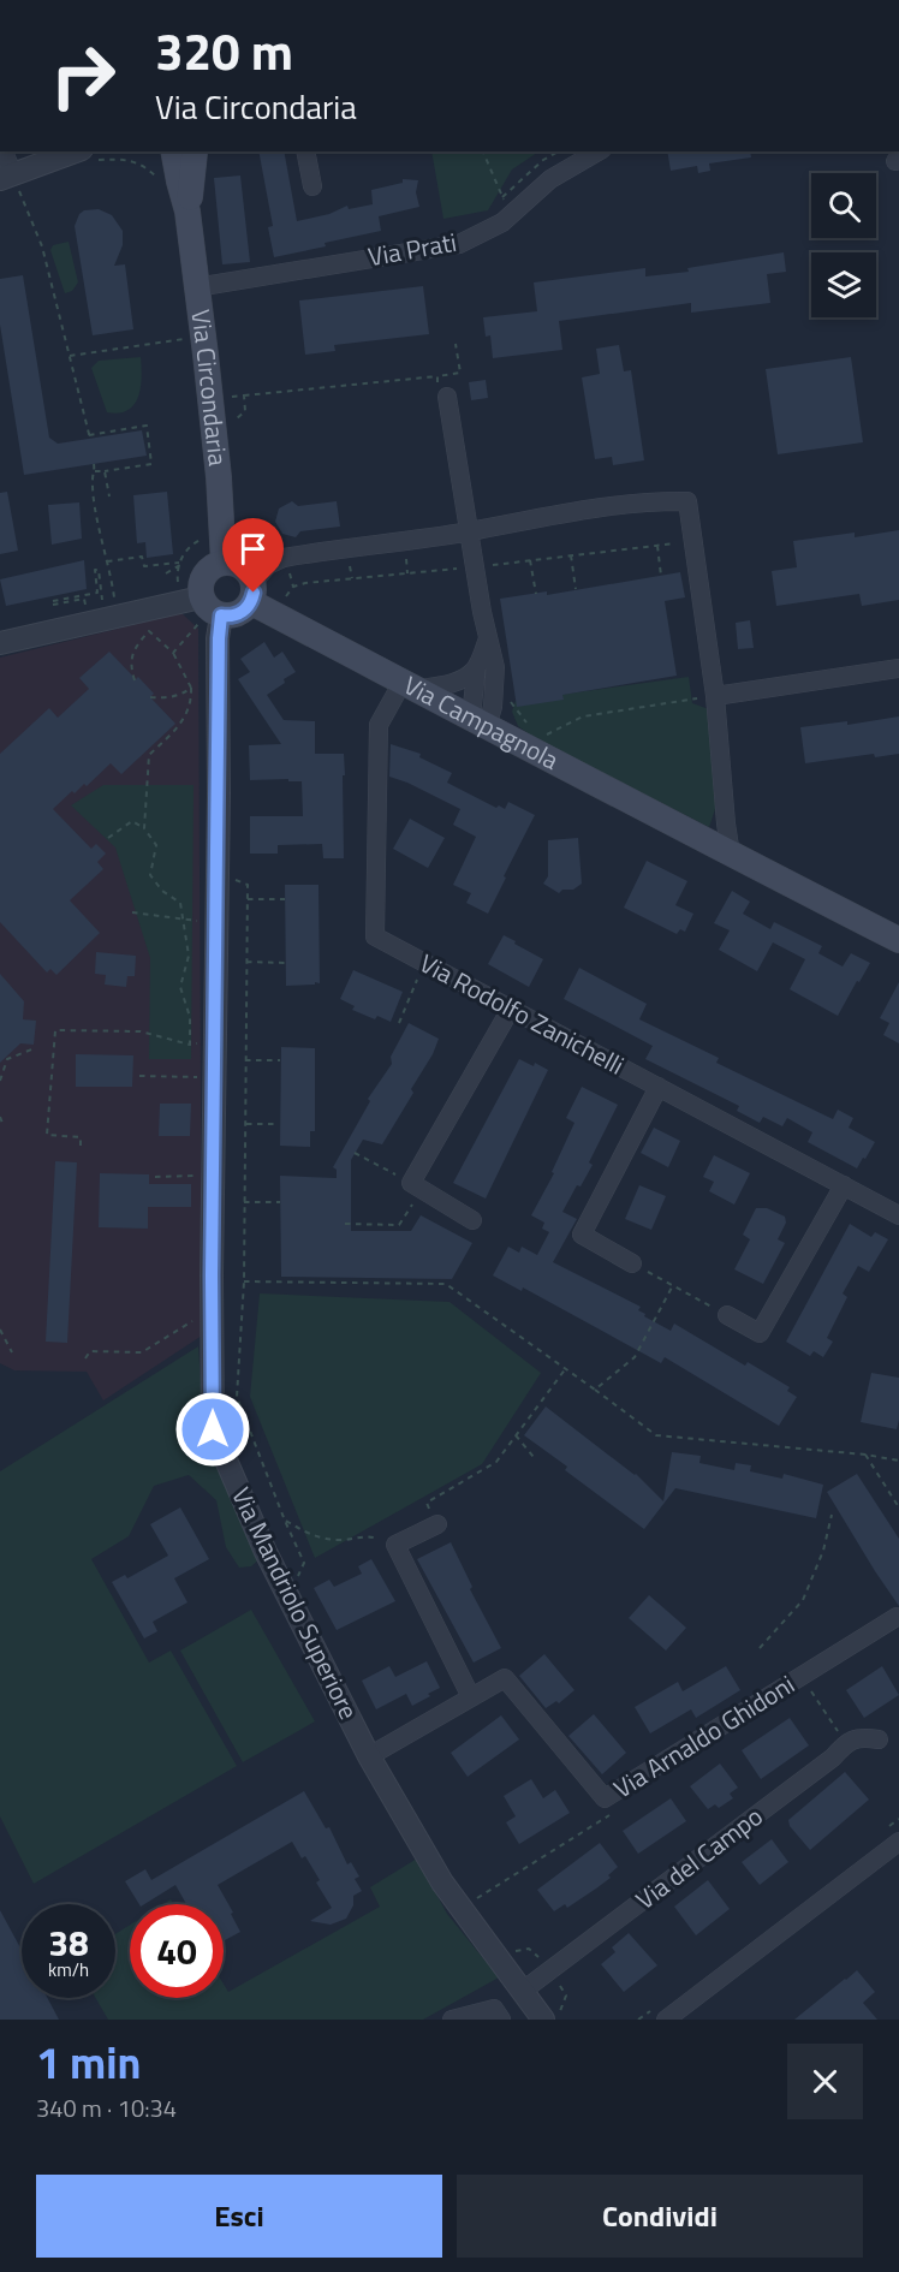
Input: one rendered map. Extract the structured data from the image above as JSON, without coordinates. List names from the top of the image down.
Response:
{
  "streets": {
    "main road": ["Via Circondaria", "Via Campagnola"],
    "street": [
      "Via Prati",
      "Via Rodolfo Zanichelli",
      "Via Mandriolo Superiore",
      "Via Arnaldo Ghidoni",
      "Via del Campo"
    ]
  },
  "crossings": [
    ["Via Prati", "Via Circondaria"],
    ["Via Circondaria", "Via Campagnola"],
    ["Via Circondaria", "Via Mandriolo Superiore"],
    ["Via Campagnola", "Via Rodolfo Zanichelli"],
    ["Via Campagnola", "Via Mandriolo Superiore"],
    ["Via Mandriolo Superiore", "Via Arnaldo Ghidoni"],
    ["Via Mandriolo Superiore", "Via del Campo"]
  ],
  "page": {
    "turn": ["320 m", "Via Circondaria"],
    "speed": "38 km/h",
    "limit": "40",
    "heading": ["1 min", "340 m · 10:34"],
    "buttons": ["Esci", "Condividi"]
  }
}
